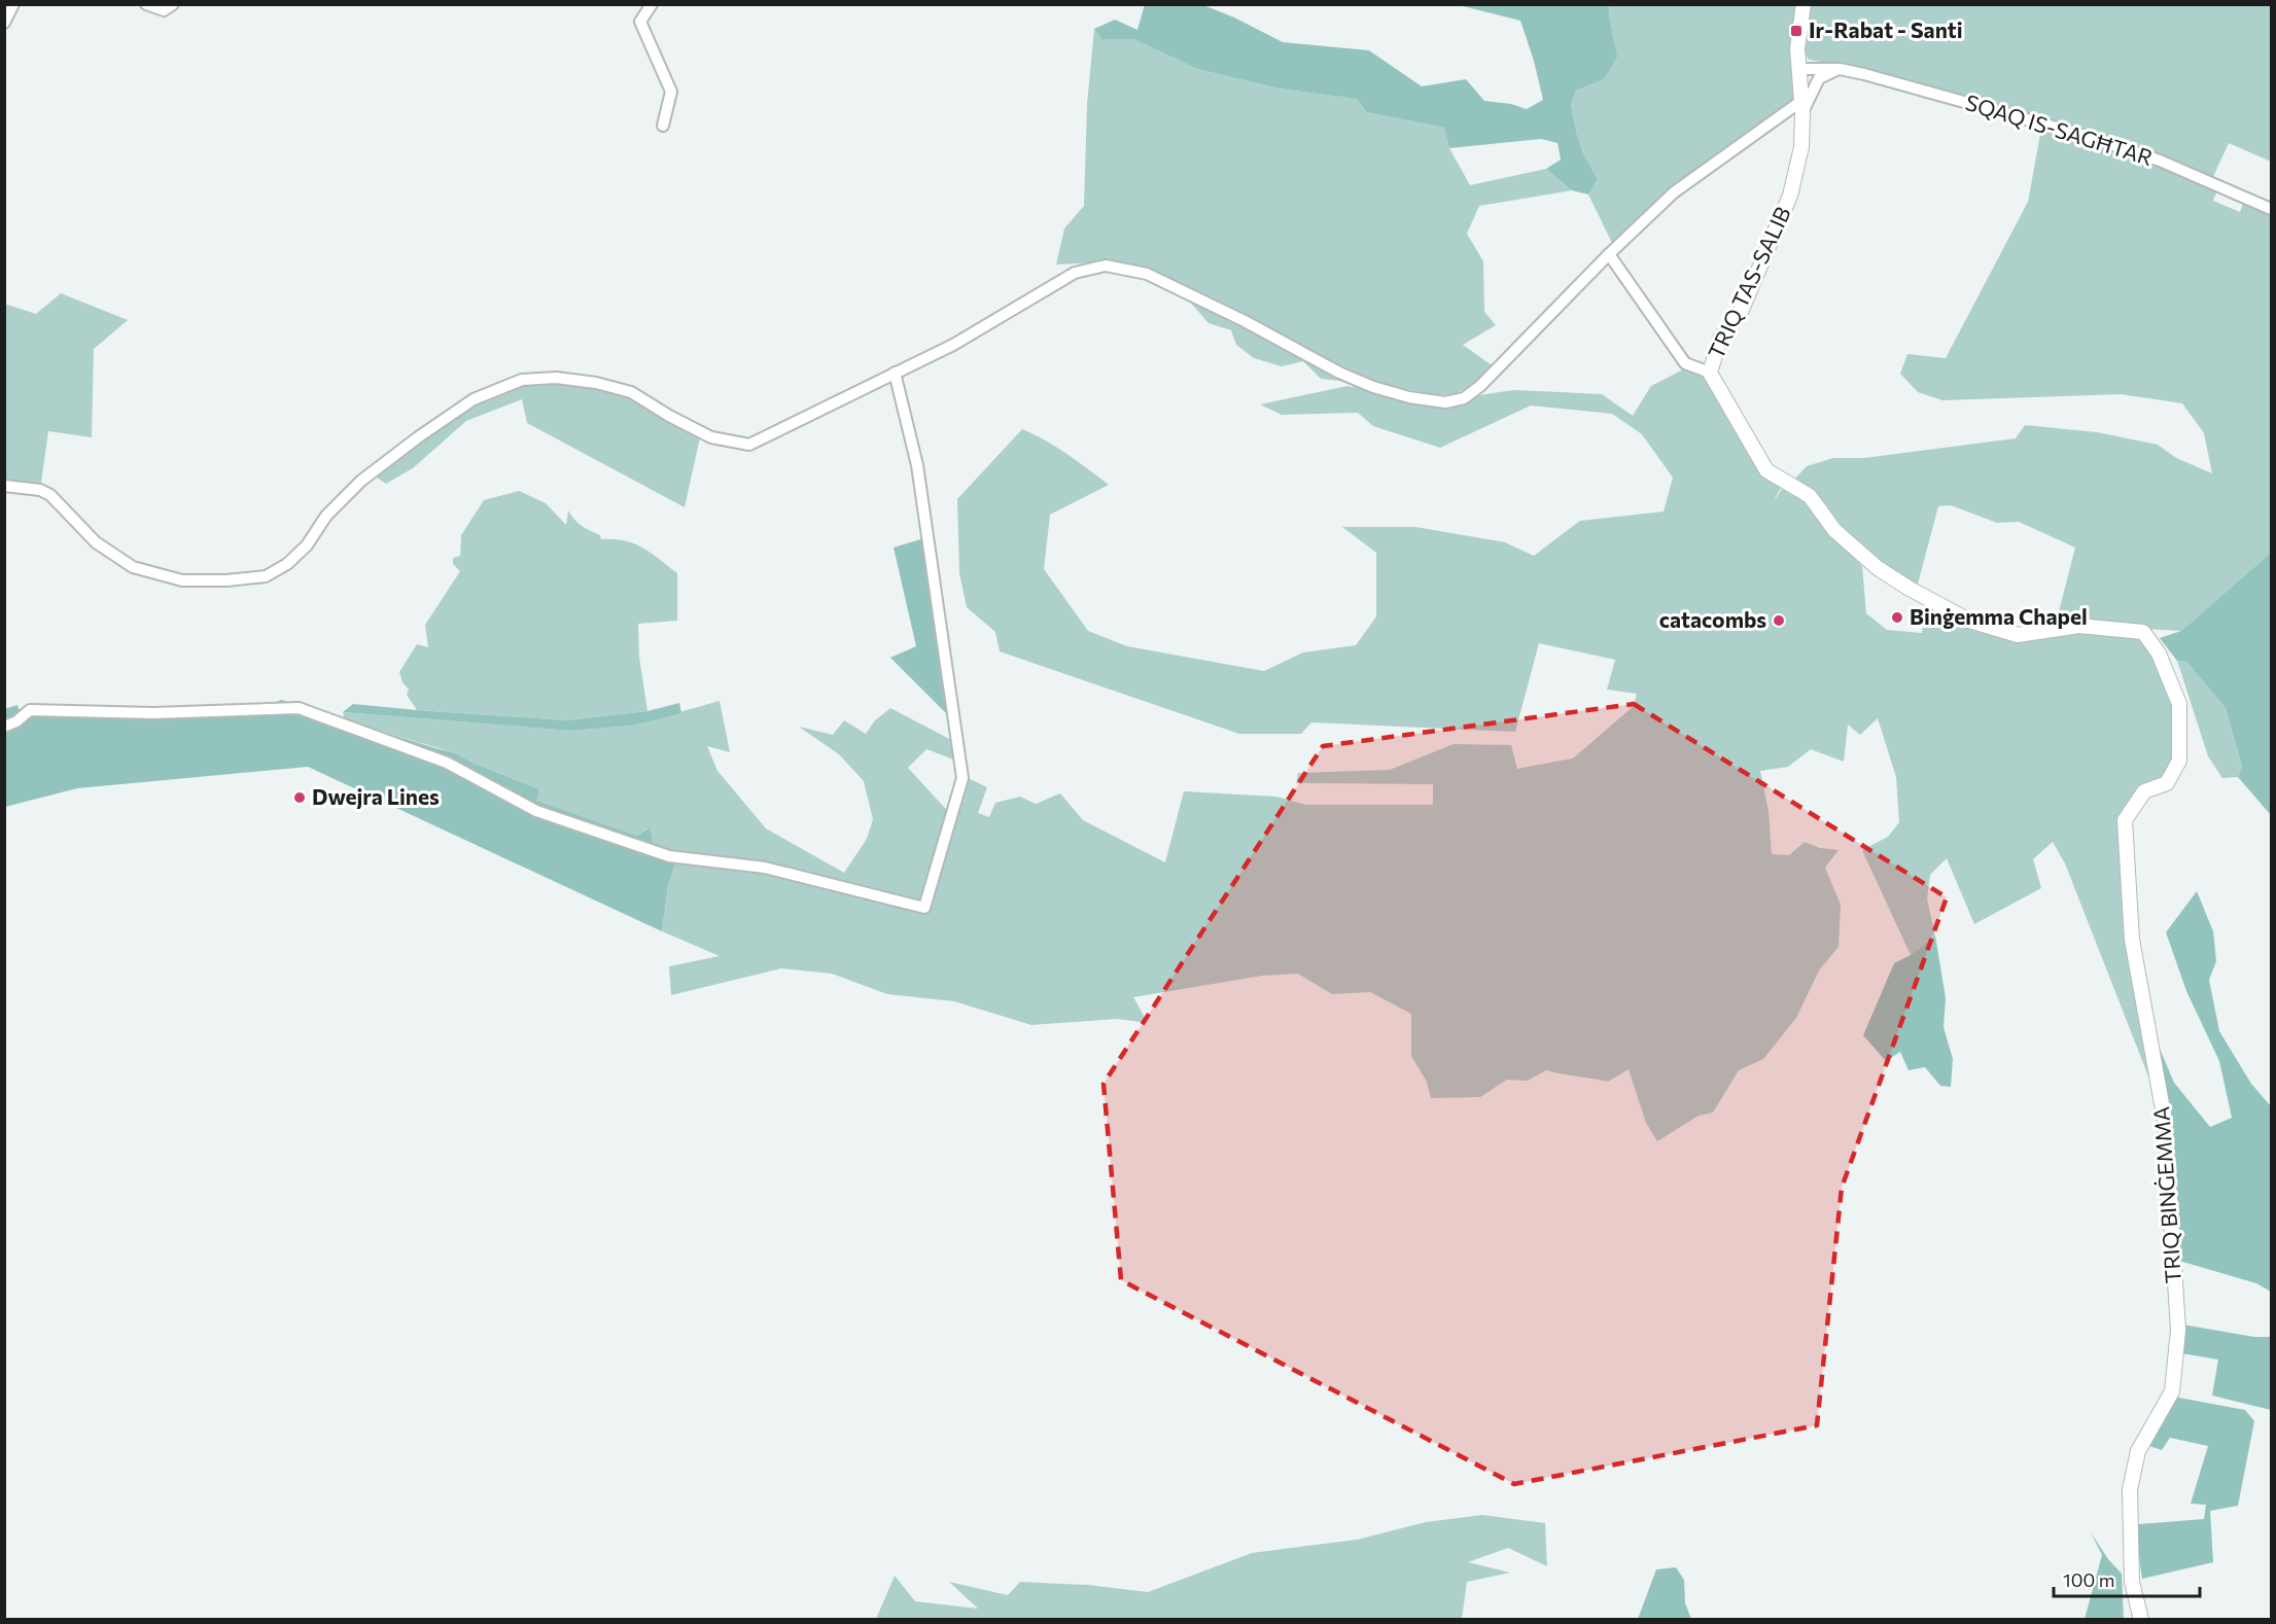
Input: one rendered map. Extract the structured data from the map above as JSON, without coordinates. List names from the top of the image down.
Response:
{
  "streets": {
    "street": ["SQAQ IS-SAGĦTAR", "TRIQ TAS-SALIB", "TRIQ BINĠEMMA"]
  },
  "crossings": [
    ["SQAQ IS-SAGĦTAR", "TRIQ TAS-SALIB"],
    ["TRIQ TAS-SALIB", "TRIQ BINĠEMMA"]
  ],
  "places": {
    "transit": ["Ir-Rabat - Santi"],
    "other": ["Binġemma Chapel", "catacombs", "Dwejra Lines"]
  },
  "scale_bar": "100 m"
}
